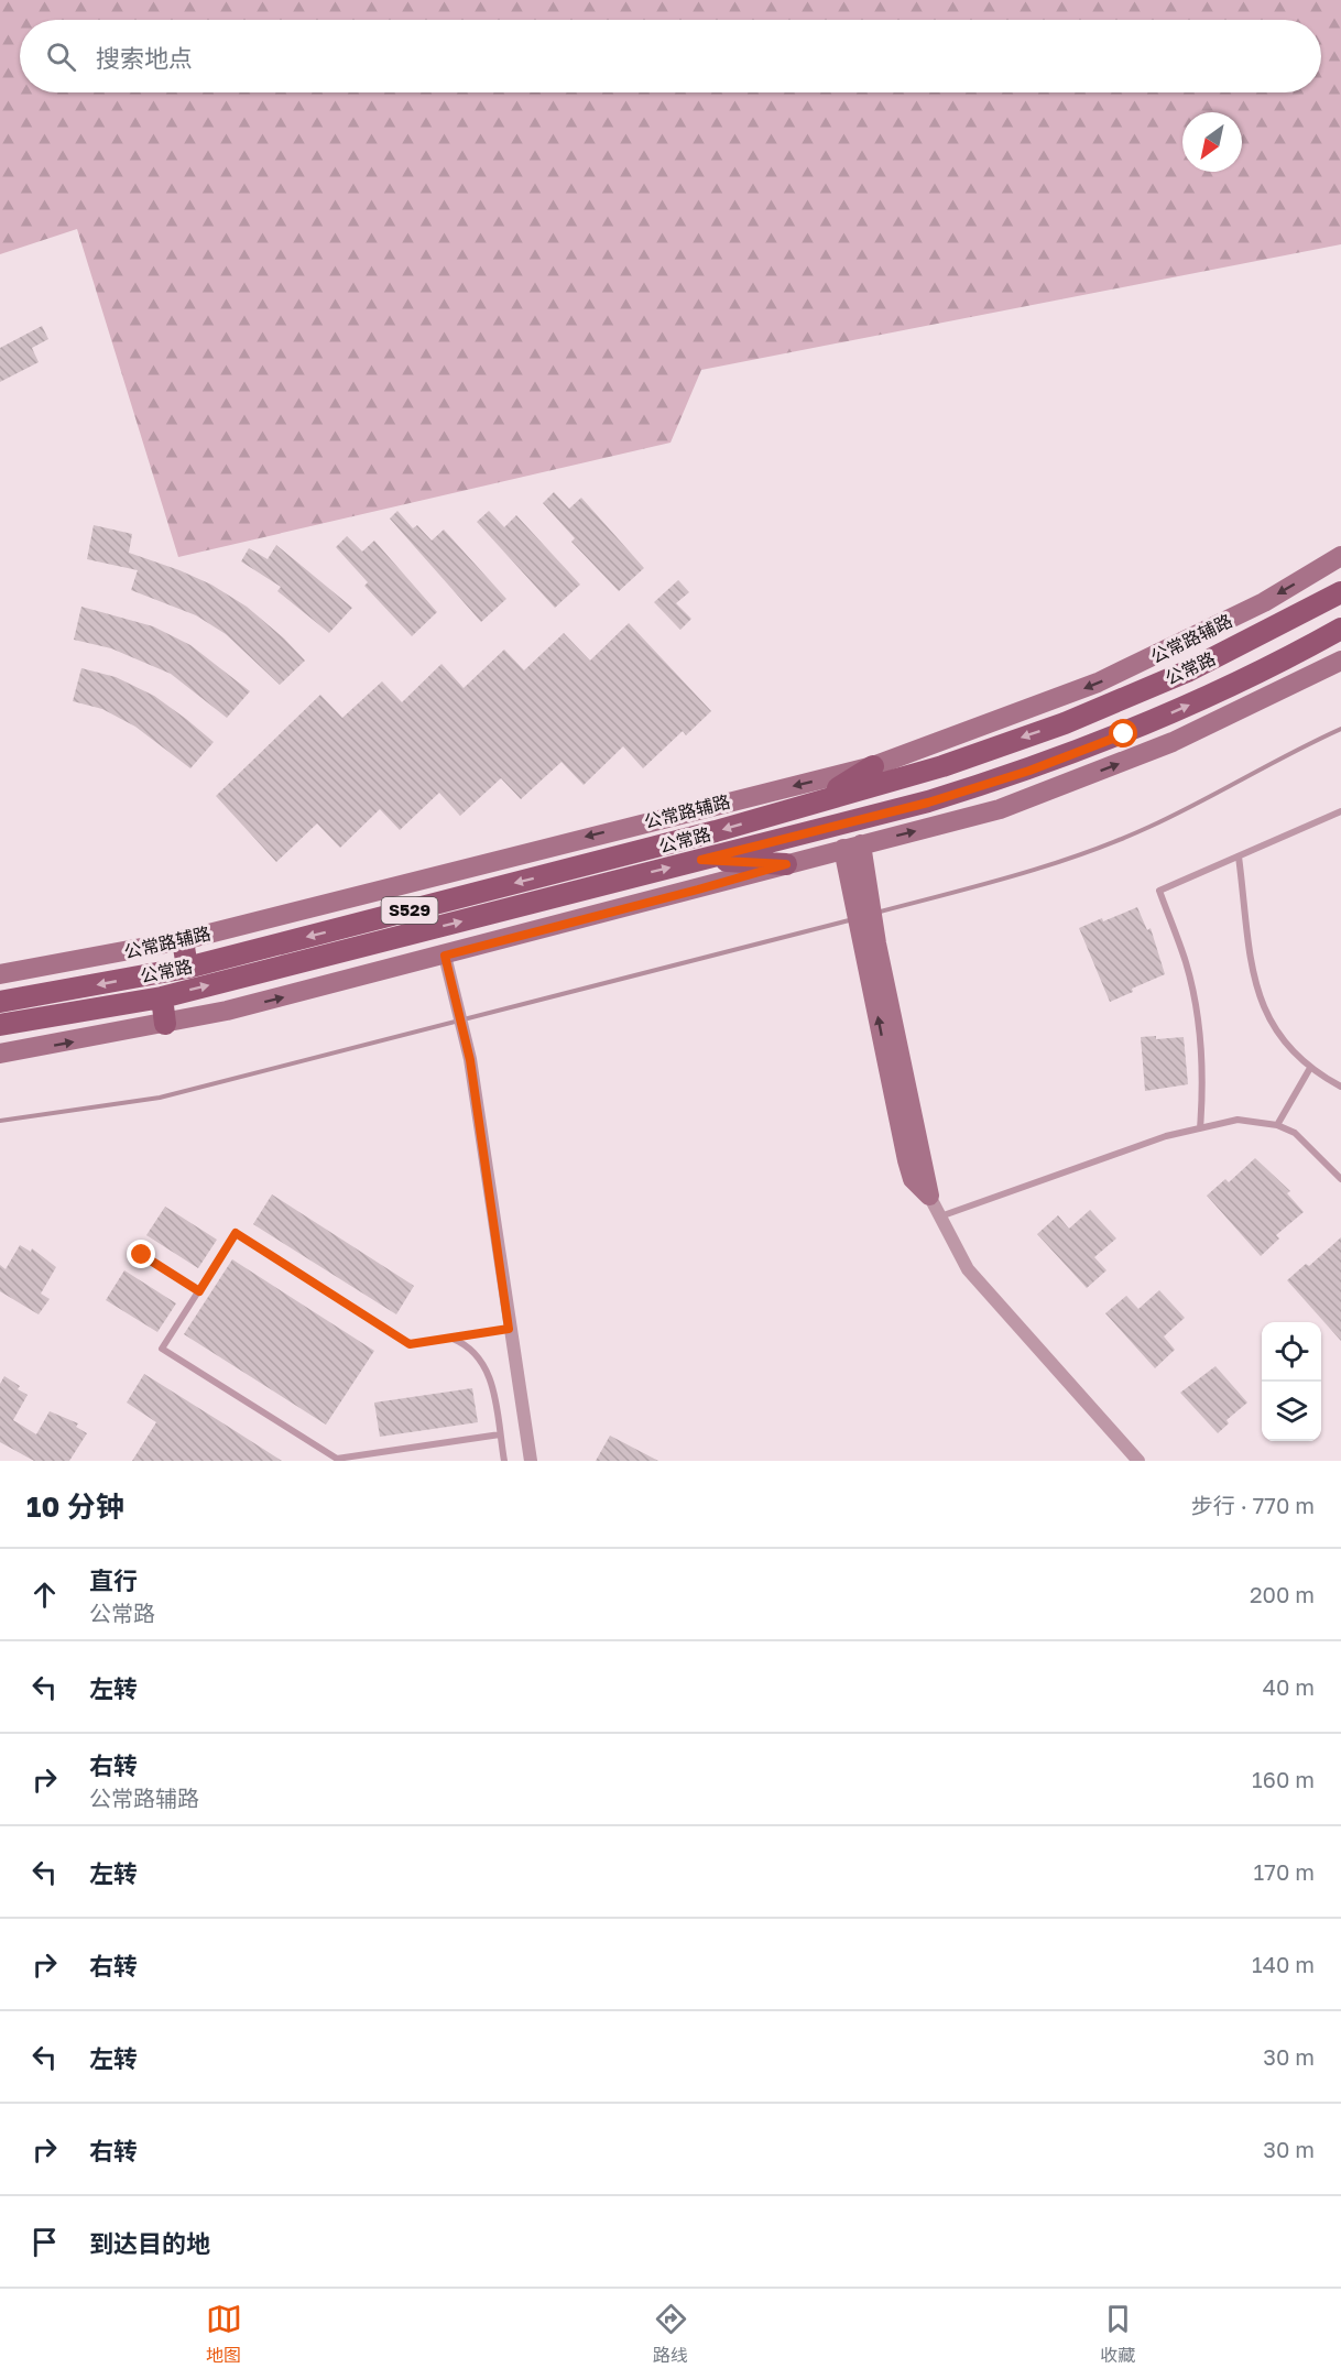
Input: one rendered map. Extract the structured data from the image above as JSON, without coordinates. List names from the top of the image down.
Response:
{
  "streets": {
    "main road": ["公常路辅路", "公常路", "S529"]
  },
  "north": "bottom left",
  "page": {
    "search": "搜索地点",
    "heading": ["10 分钟", "步行 · 770 m"],
    "list": [
      ["直行", "公常路", "200 m"],
      ["左转", "40 m"],
      ["右转", "公常路辅路", "160 m"],
      ["左转", "170 m"],
      ["右转", "140 m"],
      ["左转", "30 m"],
      ["右转", "30 m"],
      "到达目的地"
    ],
    "nav": ["地图", "路线", "收藏"]
  }
}
